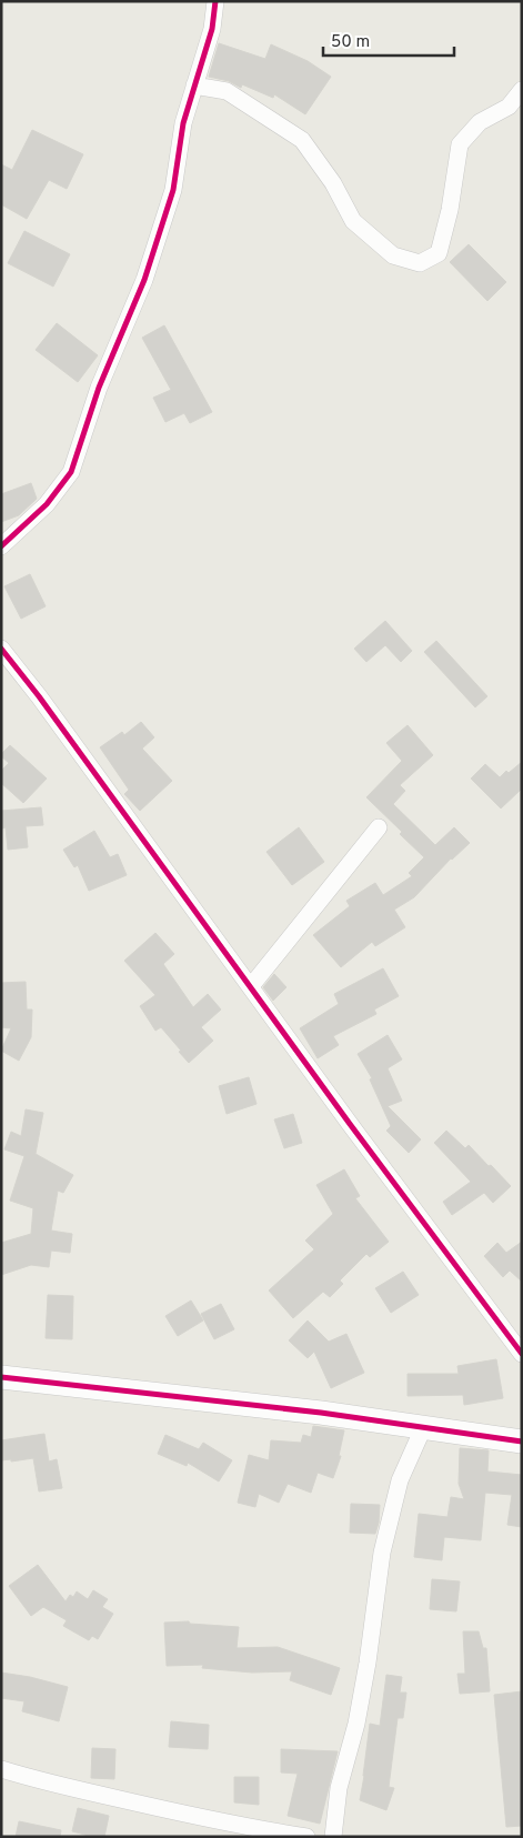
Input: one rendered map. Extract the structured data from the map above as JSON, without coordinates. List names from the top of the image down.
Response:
{
  "scale_bar": "50 m"
}
